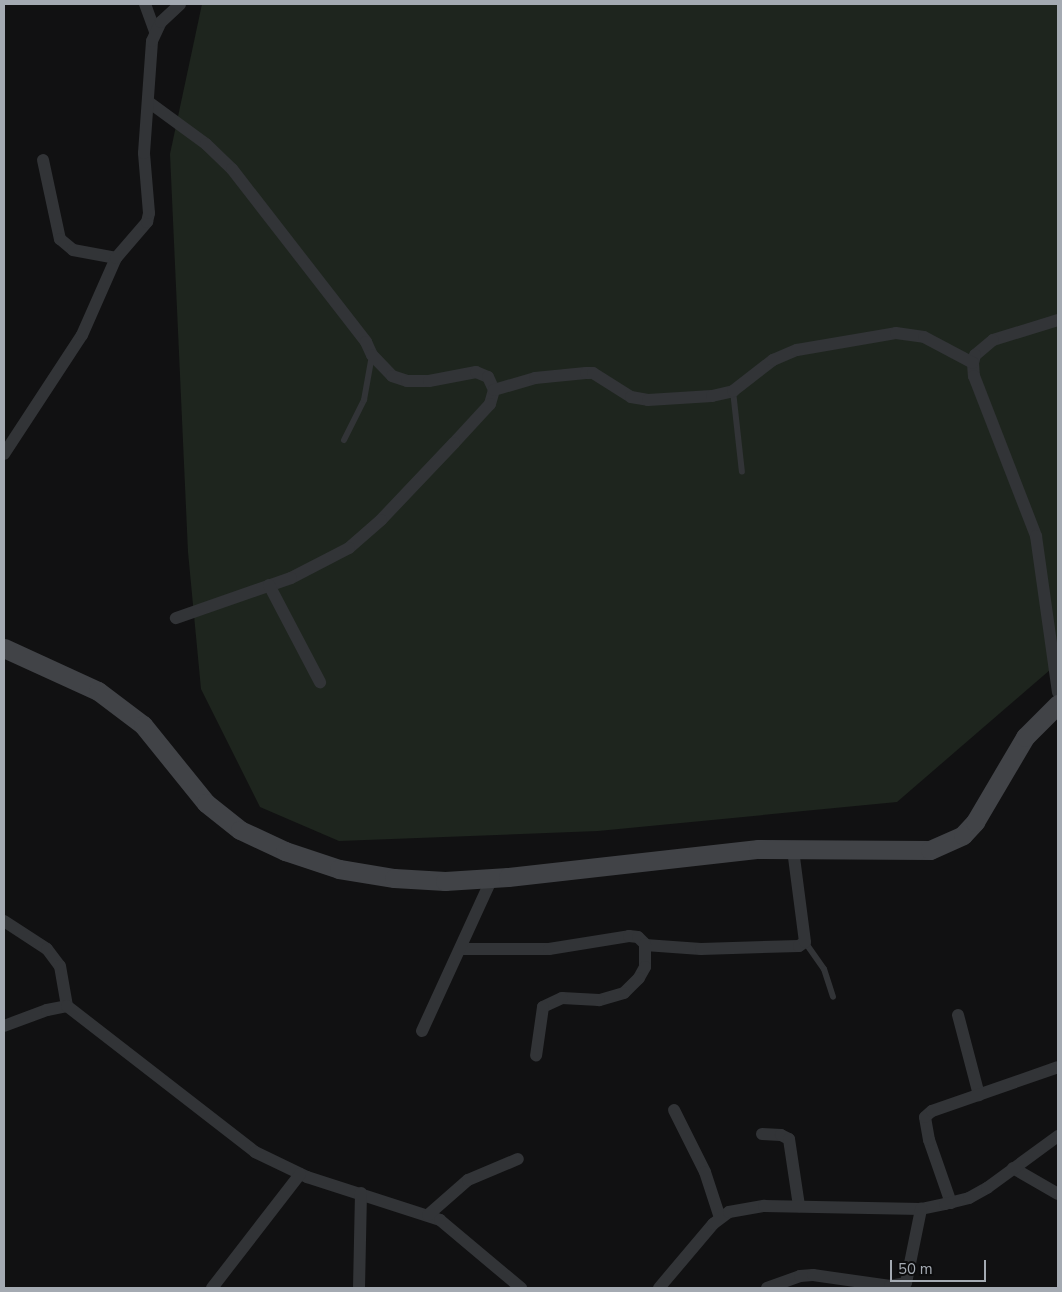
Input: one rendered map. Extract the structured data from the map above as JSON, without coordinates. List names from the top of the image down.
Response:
{
  "scale_bar": "50 m"
}
